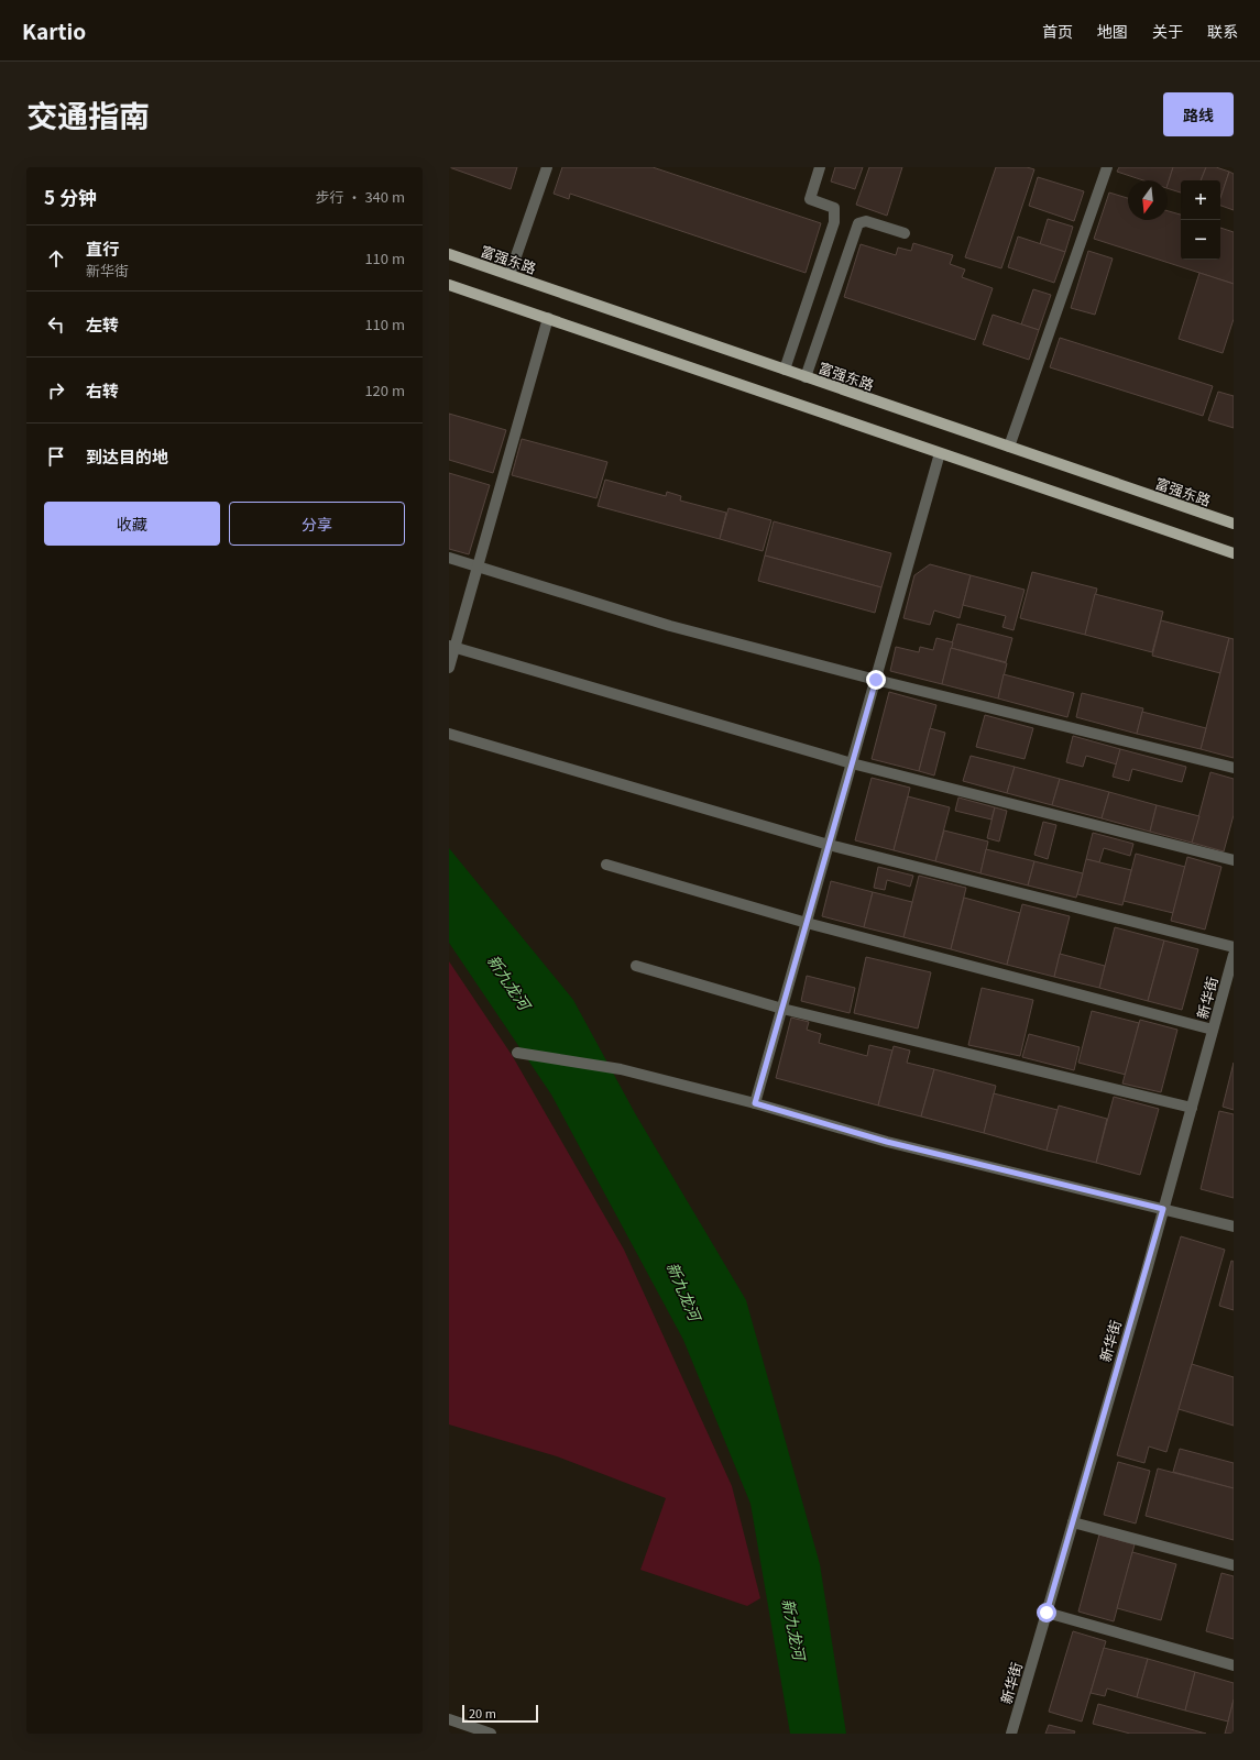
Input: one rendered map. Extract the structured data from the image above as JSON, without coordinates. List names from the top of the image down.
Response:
{
  "streets": {
    "main road": ["富强东路"],
    "street": ["新华街"]
  },
  "water": ["新九龙河"],
  "scale_bar": "20 m",
  "north": "bottom",
  "page": {
    "header": "Kartio",
    "nav": [
      "首页",
      "地图",
      "关于",
      "联系"
    ],
    "title": "交通指南",
    "buttons": [
      "路线",
      ["收藏", "分享"]
    ],
    "heading": ["5 分钟", "步行 · 340 m"],
    "map_buttons": ["+", "−"],
    "list": [
      ["直行", "新华街", "110 m"],
      ["左转", "110 m"],
      ["右转", "120 m"],
      "到达目的地"
    ],
    "scale": "20 m"
  }
}
